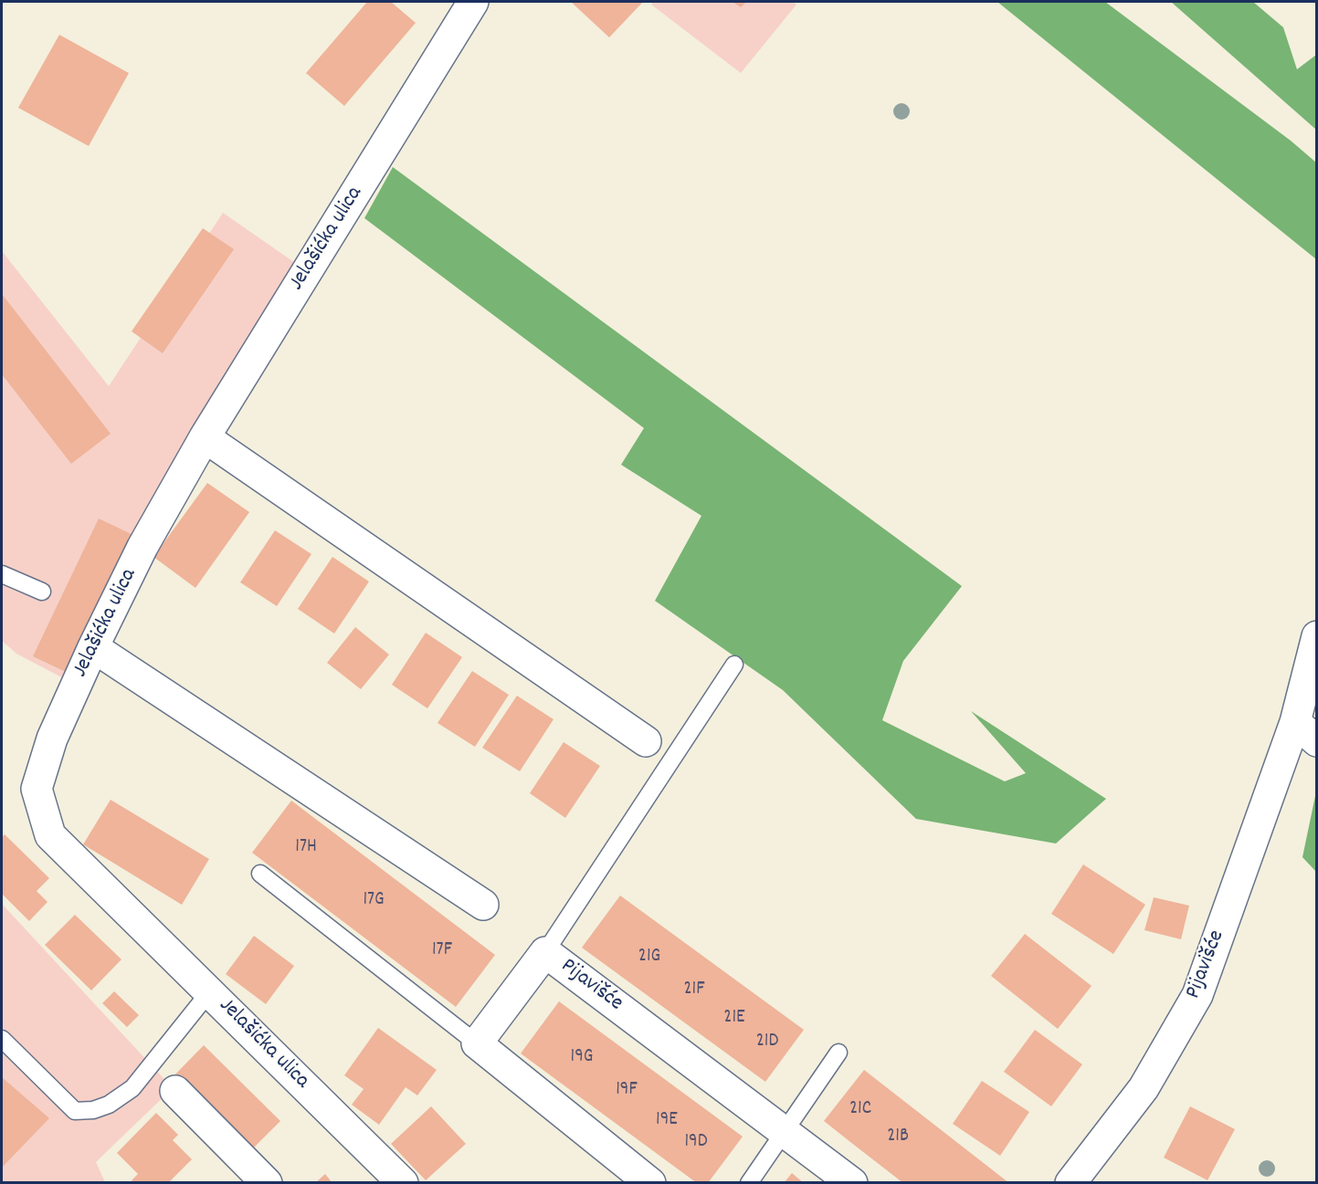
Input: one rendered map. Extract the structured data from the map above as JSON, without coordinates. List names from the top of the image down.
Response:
{
  "streets": {
    "street": ["Jelašićka ulica", "Pijavišće"]
  },
  "house_numbers": [
    "17H",
    "17G",
    "17F",
    "21G",
    "21F",
    "21E",
    "21D",
    "19G",
    "19F",
    "21C",
    "19E",
    "21B",
    "19D"
  ]
}
